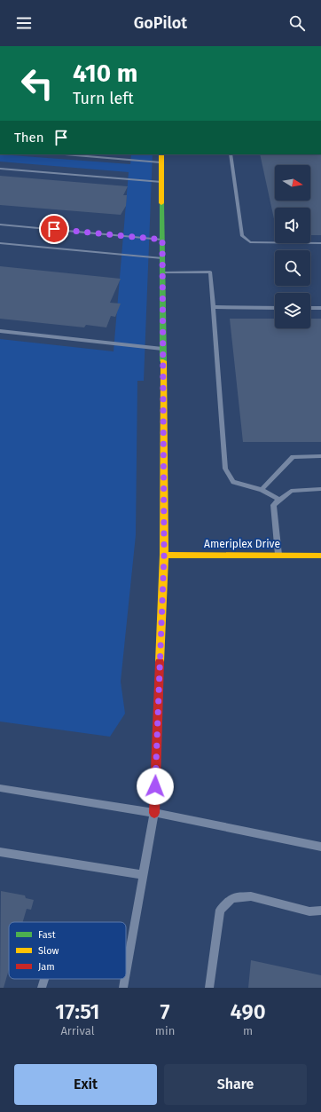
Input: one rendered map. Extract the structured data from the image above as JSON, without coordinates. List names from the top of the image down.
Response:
{
  "streets": {
    "street": ["Ameriplex Drive"]
  },
  "legend": ["Fast", "Slow", "Jam"],
  "north": "right",
  "page": {
    "header": "GoPilot",
    "turn": ["410 m", "Turn left"],
    "then": "Then",
    "eta": [
      "17:51",
      "Arrival",
      "7",
      "min",
      "490",
      "m"
    ],
    "buttons": ["Exit", "Share"]
  }
}
